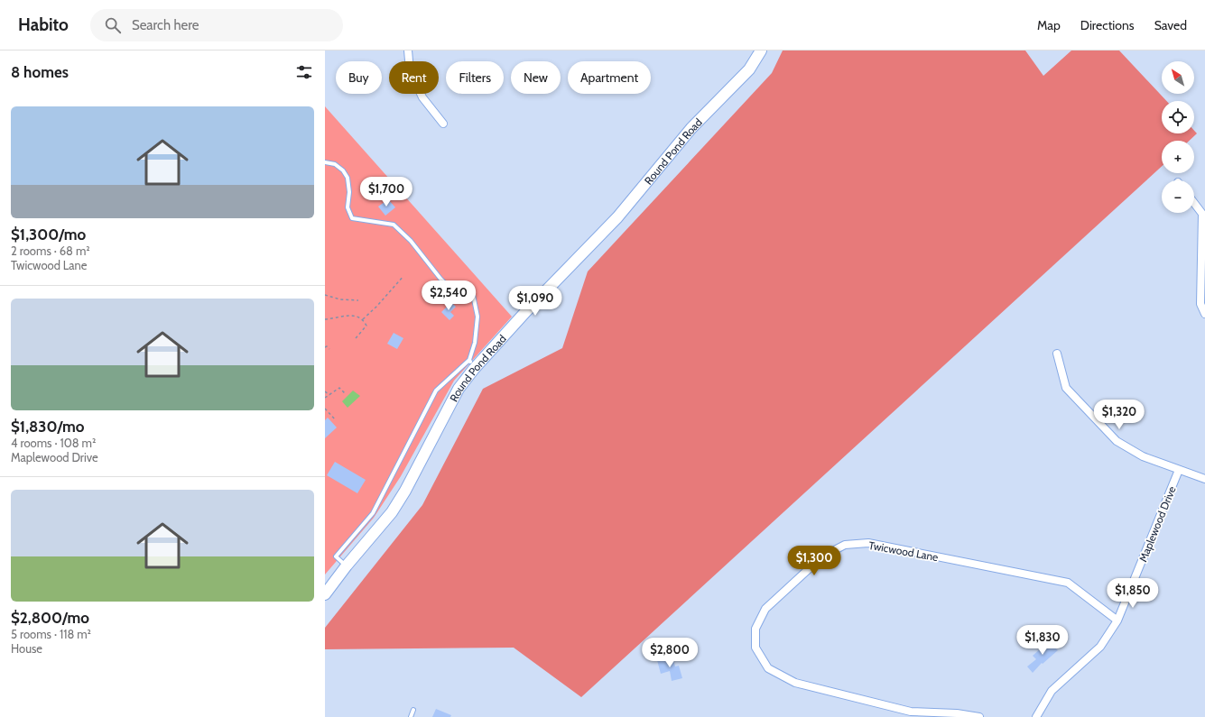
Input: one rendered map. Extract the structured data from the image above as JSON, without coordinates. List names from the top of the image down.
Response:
{
  "streets": {
    "street": ["Round Pond Road", "Maplewood Drive", "Twicwood Lane"]
  },
  "crossings": [
    ["Maplewood Drive", "Twicwood Lane"]
  ],
  "north": "top left",
  "page": {
    "header": "Habito",
    "search": "Search here",
    "nav": ["Map", "Directions", "Saved"],
    "heading": "8 homes",
    "map_buttons": ["+", "−"],
    "chip": [
      "Buy",
      "Rent",
      "Filters",
      "New",
      "Apartment"
    ],
    "list": [
      {
        "name": "$1,300/mo",
        "note": "2 rooms · 68 m² · Twicwood Lane"
      },
      {
        "name": "$1,830/mo",
        "note": "4 rooms · 108 m² · Maplewood Drive"
      },
      {
        "name": "$2,800/mo",
        "note": "5 rooms · 118 m² · House"
      }
    ],
    "price": [
      "$1,700",
      "$2,540",
      "$1,090",
      "$1,320",
      "$1,300",
      "$1,850",
      "$1,830",
      "$2,800"
    ]
  }
}
